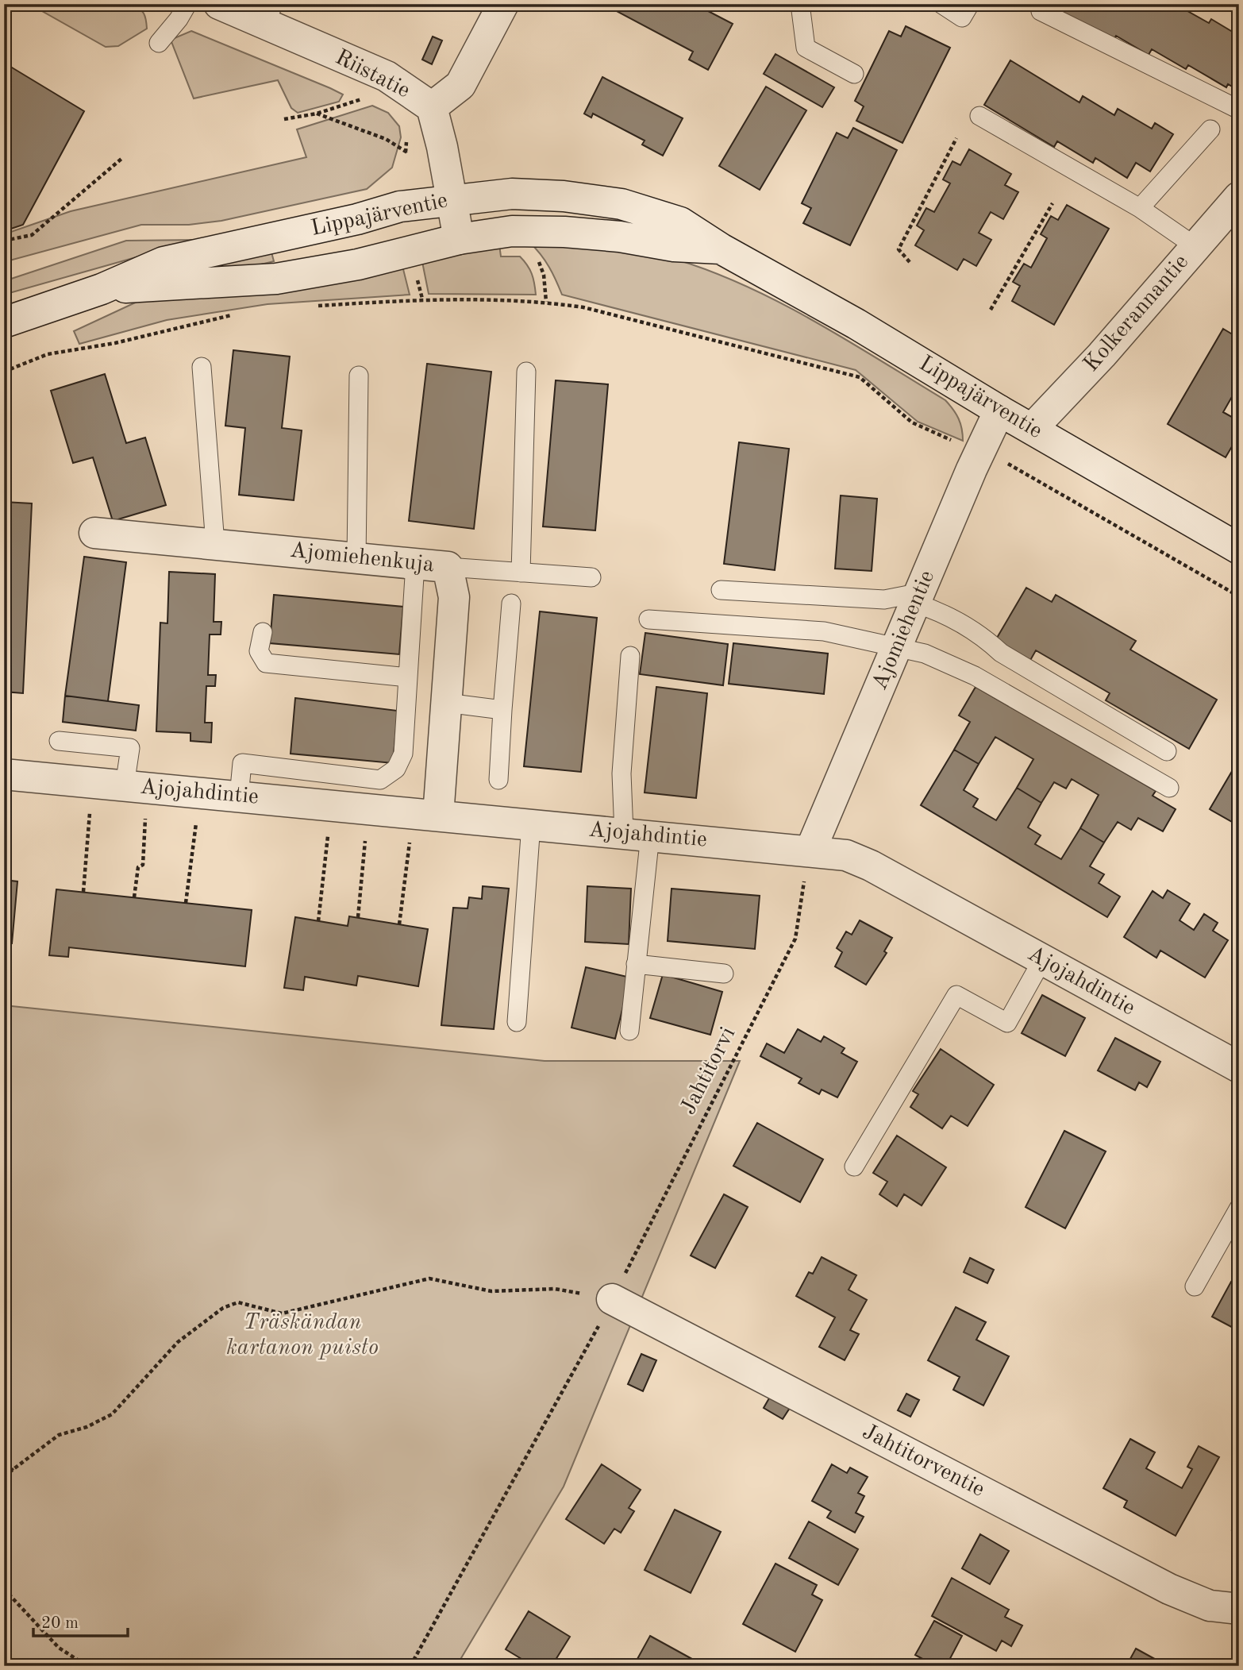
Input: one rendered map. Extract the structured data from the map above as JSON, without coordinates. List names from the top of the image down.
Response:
{
  "streets": {
    "street": [
      "Riistatie",
      "Lippajärventie",
      "Kolkerannantie",
      "Ajomiehenkuja",
      "Ajomiehentie",
      "Ajojahdintie",
      "Jahtitorventie"
    ],
    "path": ["Jahtitorvi"]
  },
  "crossings": [
    ["Riistatie", "Lippajärventie"],
    ["Lippajärventie", "Kolkerannantie"],
    ["Lippajärventie", "Ajomiehentie"],
    ["Ajomiehenkuja", "Ajojahdintie"],
    ["Ajomiehentie", "Ajojahdintie"],
    ["Ajomiehentie", "Jahtitorvi"],
    ["Ajojahdintie", "Jahtitorvi"],
    ["Jahtitorvi", "Jahtitorventie"]
  ],
  "parks": ["Träskändan kartanon puisto"],
  "scale_bar": "20 m"
}
